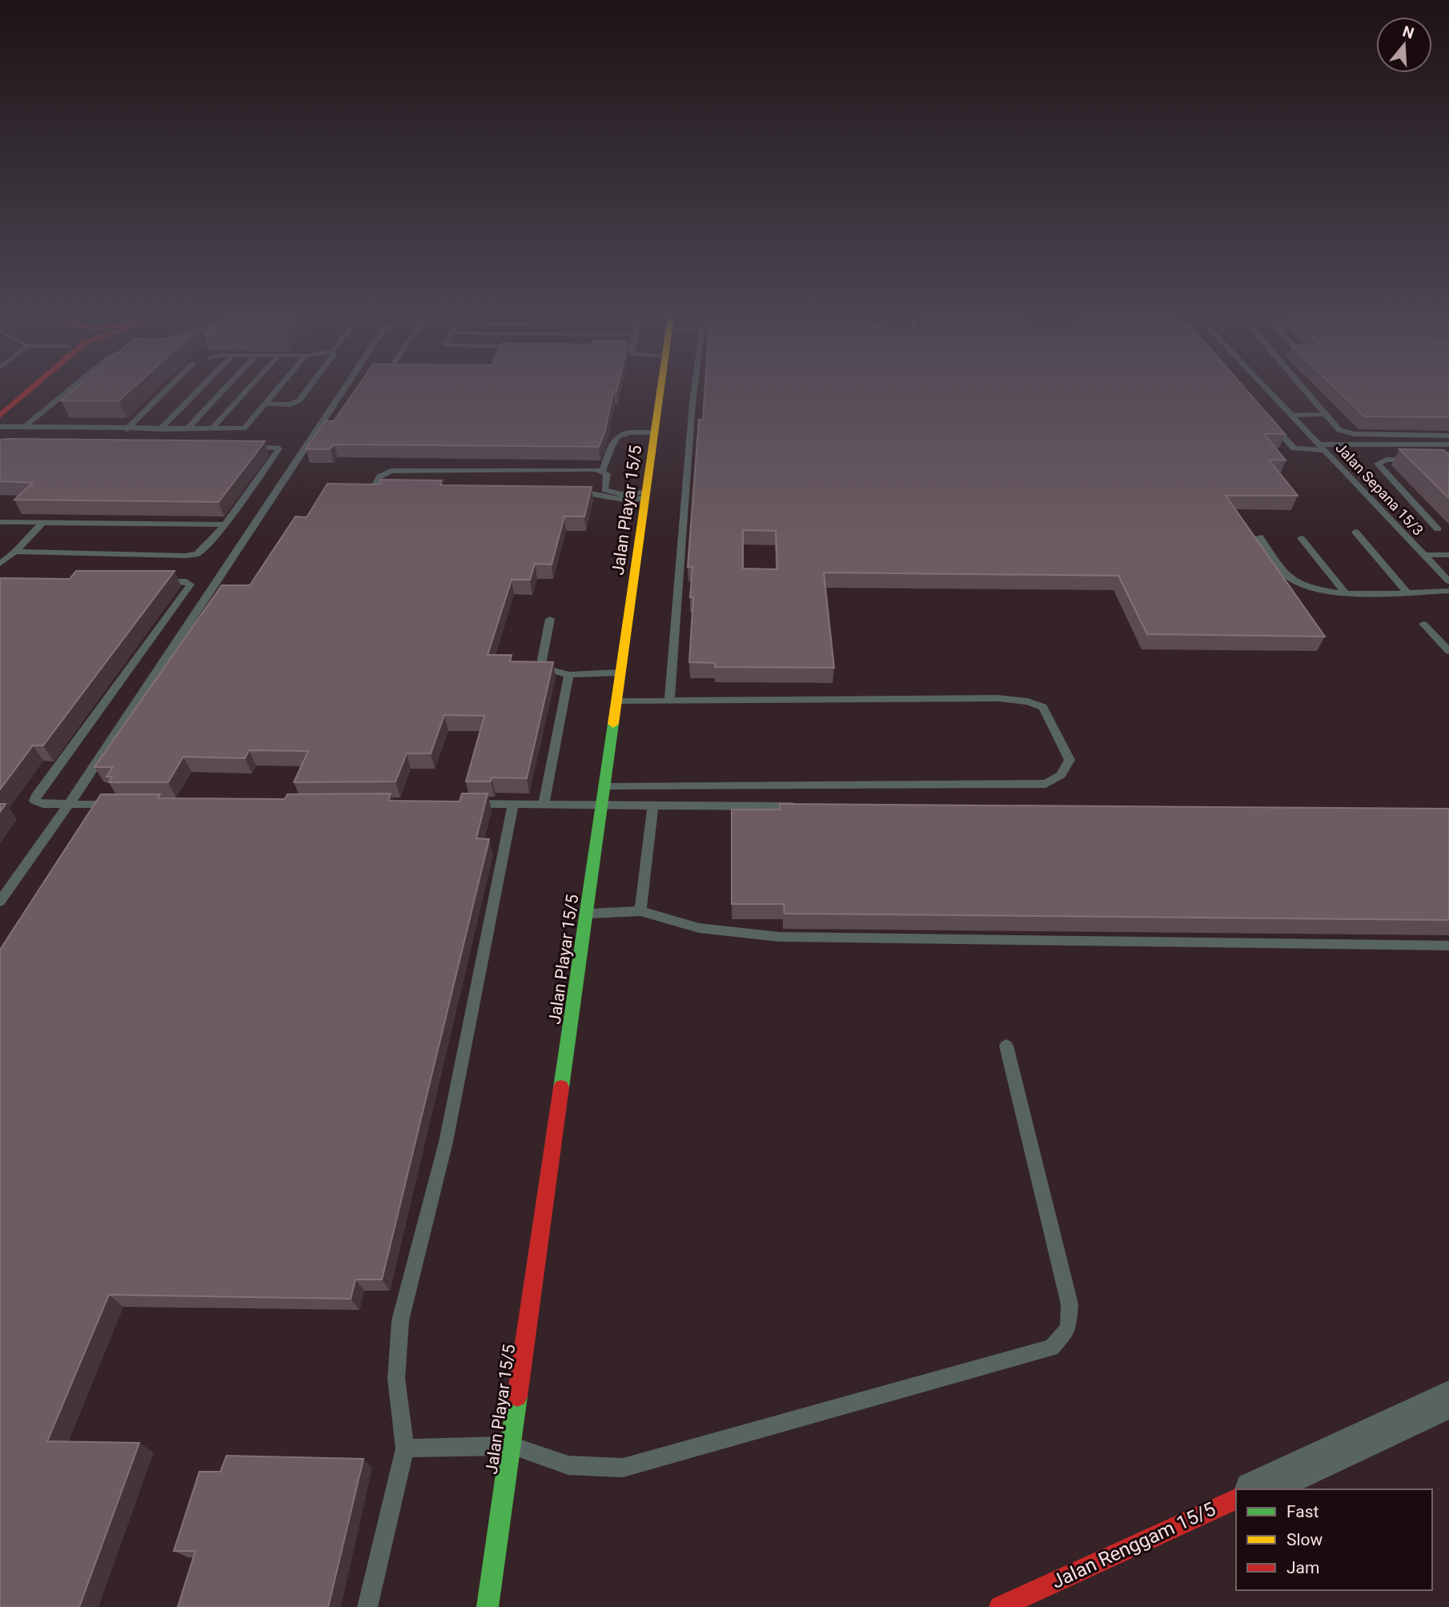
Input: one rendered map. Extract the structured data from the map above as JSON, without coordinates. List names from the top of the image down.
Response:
{
  "streets": {
    "street": ["Jalan Playar 15/5", "Jalan Renggam 15/5"],
    "lane": ["Jalan Sepana 15/3"]
  },
  "legend": ["Fast", "Slow", "Jam"],
  "north": "top"
}
